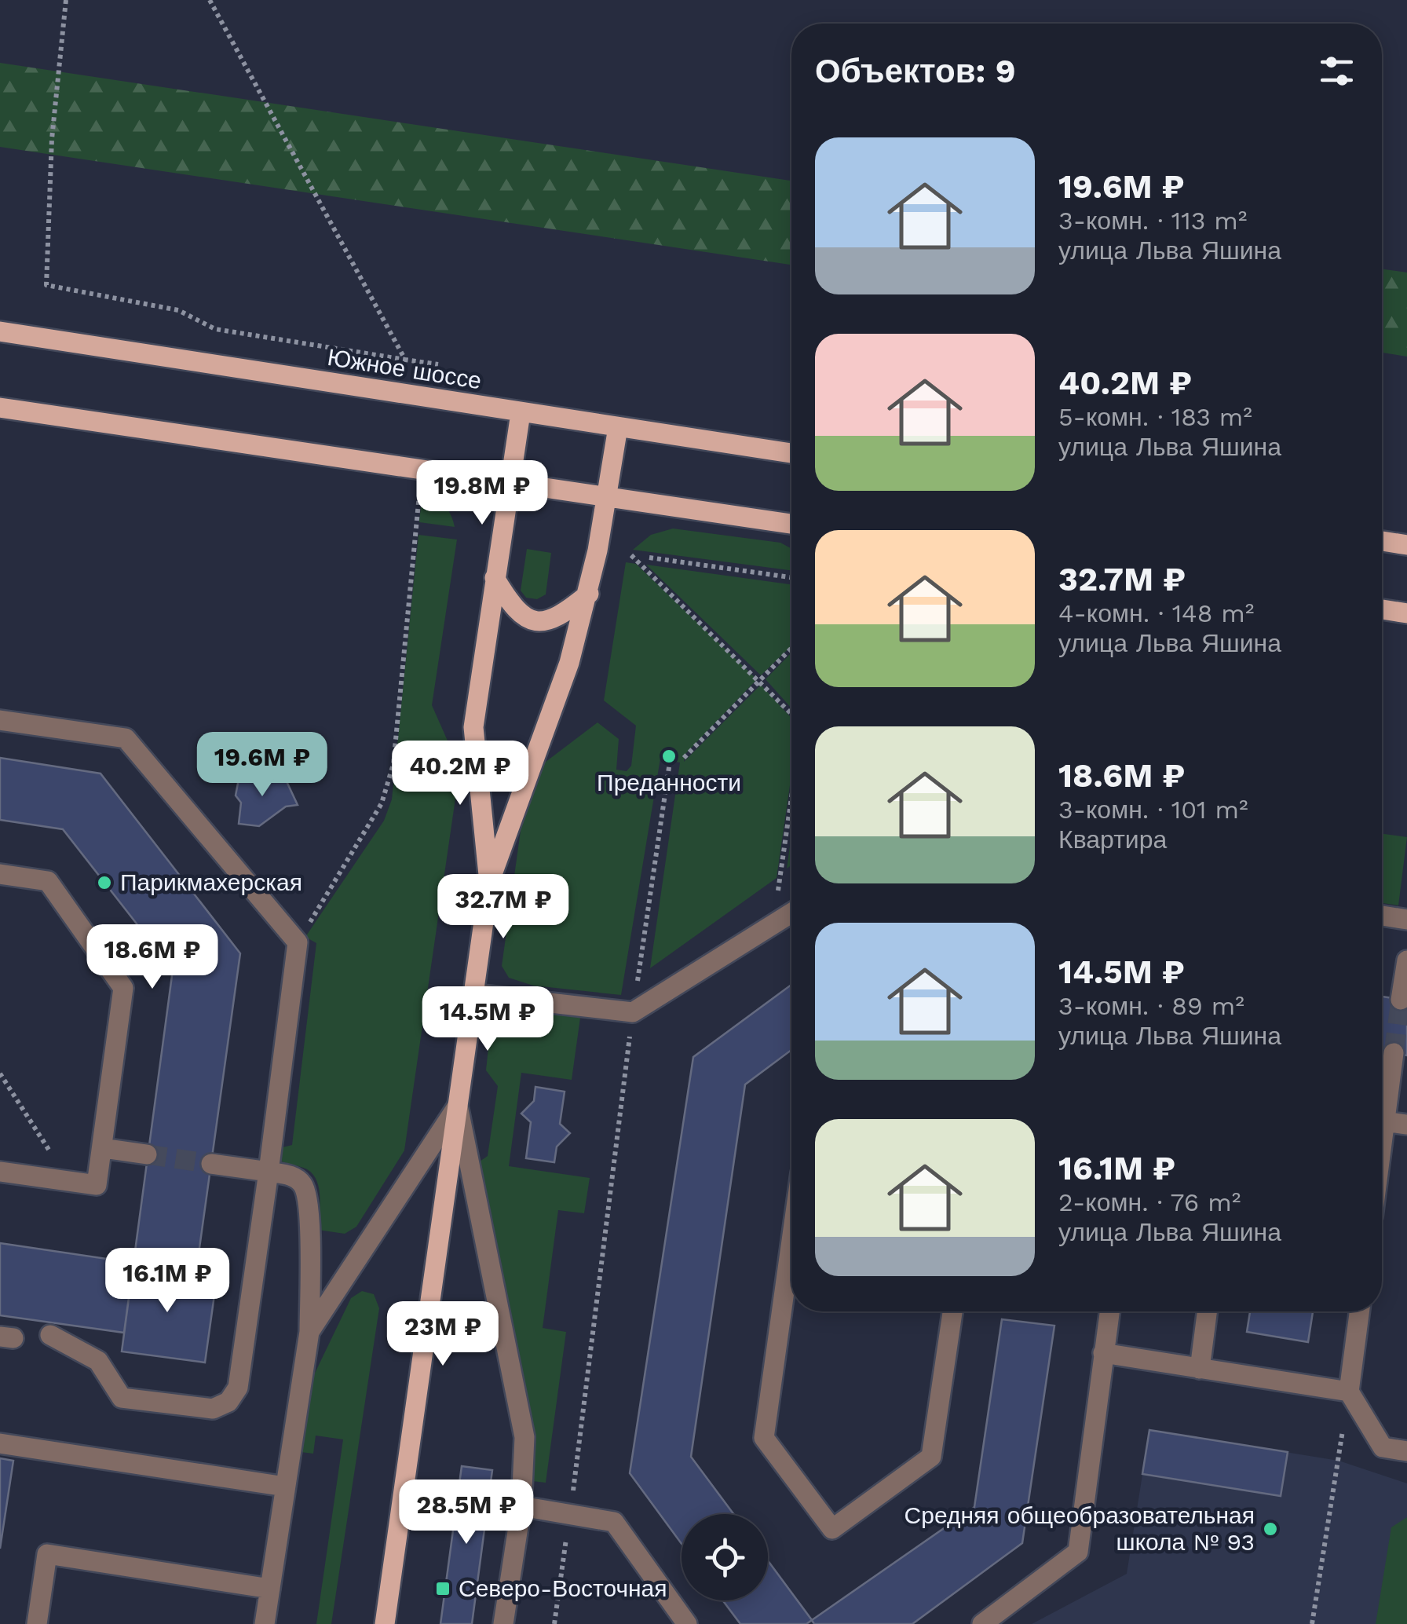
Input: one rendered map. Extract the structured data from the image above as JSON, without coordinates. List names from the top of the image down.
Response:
{
  "streets": {
    "main road": ["Южное шоссе"]
  },
  "places": {
    "other": ["Преданности", "Парикмахерская", "Средняя общеобразовательная школа № 93"],
    "transit": ["Северо-Восточная"]
  },
  "page": {
    "heading": "Объектов: 9",
    "list": [
      {
        "name": "19.6M ₽",
        "note": "3-комн. · 113 m² · улица Льва Яшина"
      },
      {
        "name": "40.2M ₽",
        "note": "5-комн. · 183 m² · улица Льва Яшина"
      },
      {
        "name": "32.7M ₽",
        "note": "4-комн. · 148 m² · улица Льва Яшина"
      },
      {
        "name": "18.6M ₽",
        "note": "3-комн. · 101 m² · Квартира"
      },
      {
        "name": "14.5M ₽",
        "note": "3-комн. · 89 m² · улица Льва Яшина"
      },
      {
        "name": "16.1M ₽",
        "note": "2-комн. · 76 m² · улица Льва Яшина"
      }
    ],
    "price": [
      "19.8M ₽",
      "19.6M ₽",
      "40.2M ₽",
      "32.7M ₽",
      "18.6M ₽",
      "14.5M ₽",
      "16.1M ₽",
      "23M ₽",
      "28.5M ₽"
    ]
  }
}
